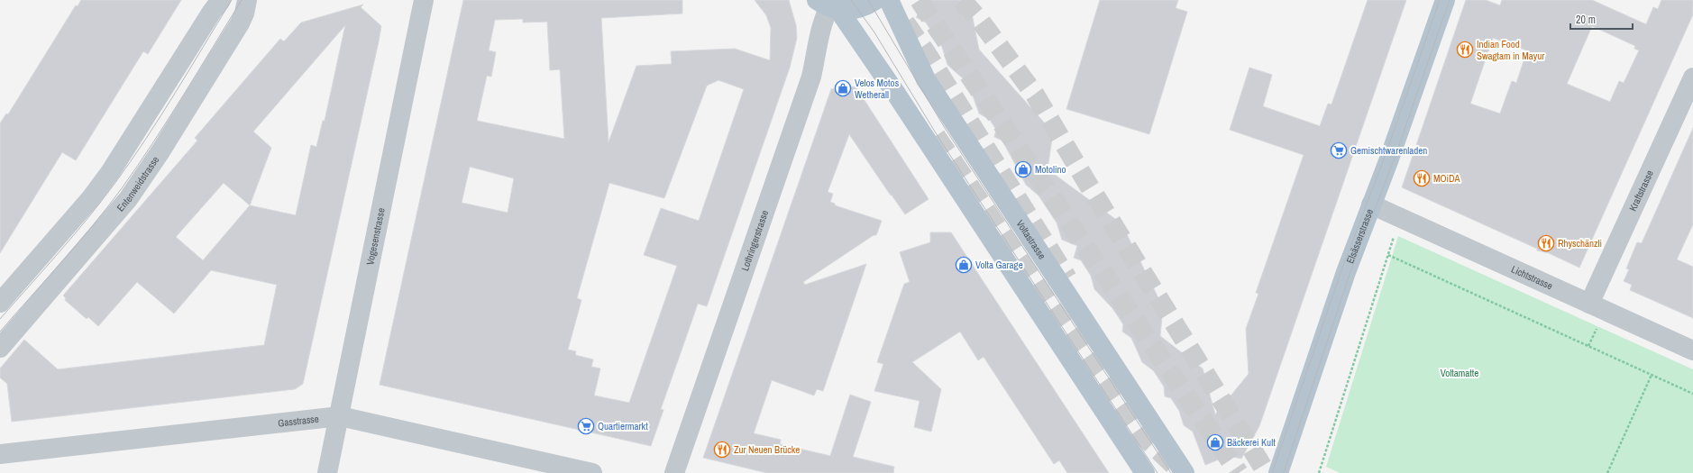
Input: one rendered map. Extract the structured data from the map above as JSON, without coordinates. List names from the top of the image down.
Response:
{
  "streets": {
    "main road": ["Elsässerstrasse", "Voltastrasse"],
    "street": [
      "Entenweidstrasse",
      "Kraftstrasse",
      "Vogesenstrasse",
      "Lothringerstrasse",
      "Lichtstrasse",
      "Gasstrasse"
    ]
  },
  "crossings": [
    ["Kraftstrasse", "Lichtstrasse"],
    ["Elsässerstrasse", "Lichtstrasse"],
    ["Vogesenstrasse", "Gasstrasse"]
  ],
  "parks": ["Voltamatte"],
  "places": {
    "restaurant": [
      "Indian Food Swagtam in Mayur",
      "MOiDA",
      "Rhyschänzli",
      "Zur Neuen Brücke"
    ],
    "shop": [
      "Velos Motos Wetherall",
      "Motolino",
      "Volta Garage",
      "Bäckerei Kult"
    ],
    "supermarket": ["Gemischtwarenladen", "Quartiermarkt"]
  },
  "scale_bar": "20 m"
}
